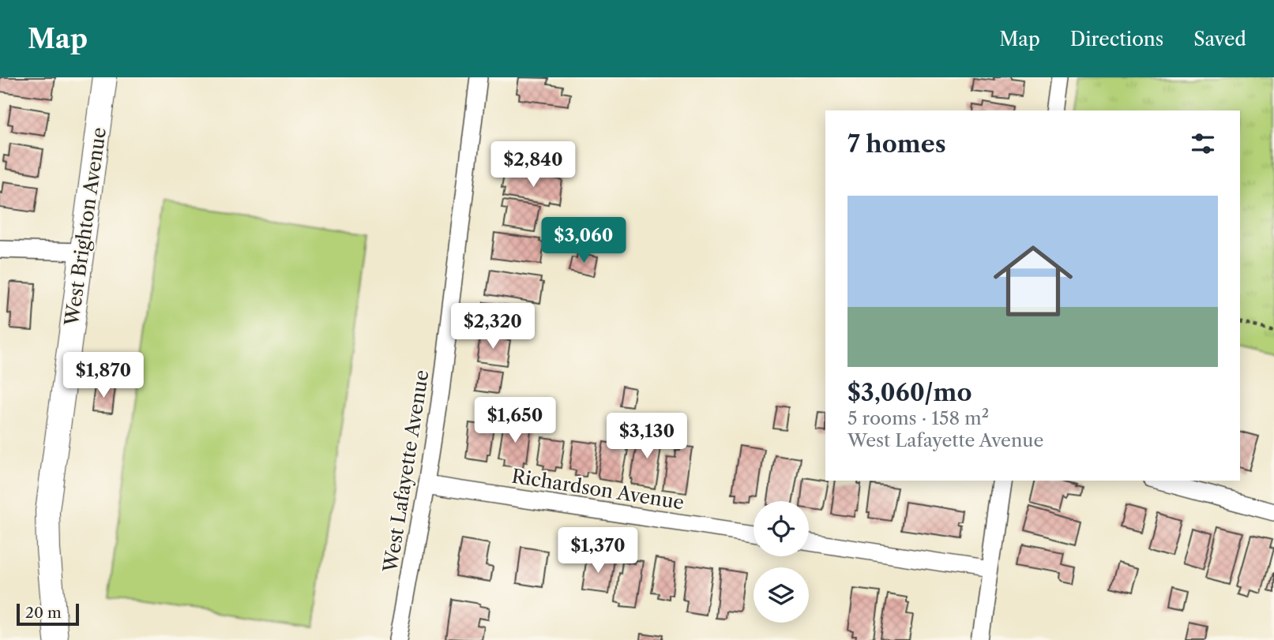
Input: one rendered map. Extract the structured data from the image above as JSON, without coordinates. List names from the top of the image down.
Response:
{
  "streets": {
    "street": ["West Brighton Avenue", "West Lafayette Avenue", "Richardson Avenue"]
  },
  "crossings": [
    ["West Lafayette Avenue", "Richardson Avenue"]
  ],
  "scale_bar": "20 m",
  "page": {
    "header": "Map",
    "nav": ["Map", "Directions", "Saved"],
    "heading": "7 homes",
    "price": [
      "$2,840",
      "$3,060",
      "$2,320",
      "$1,870",
      "$1,650",
      "$3,130",
      "$1,370"
    ],
    "list": [
      {
        "name": "$3,060/mo",
        "note": "5 rooms · 158 m² · West Lafayette Avenue"
      }
    ],
    "scale": "20 m"
  }
}
